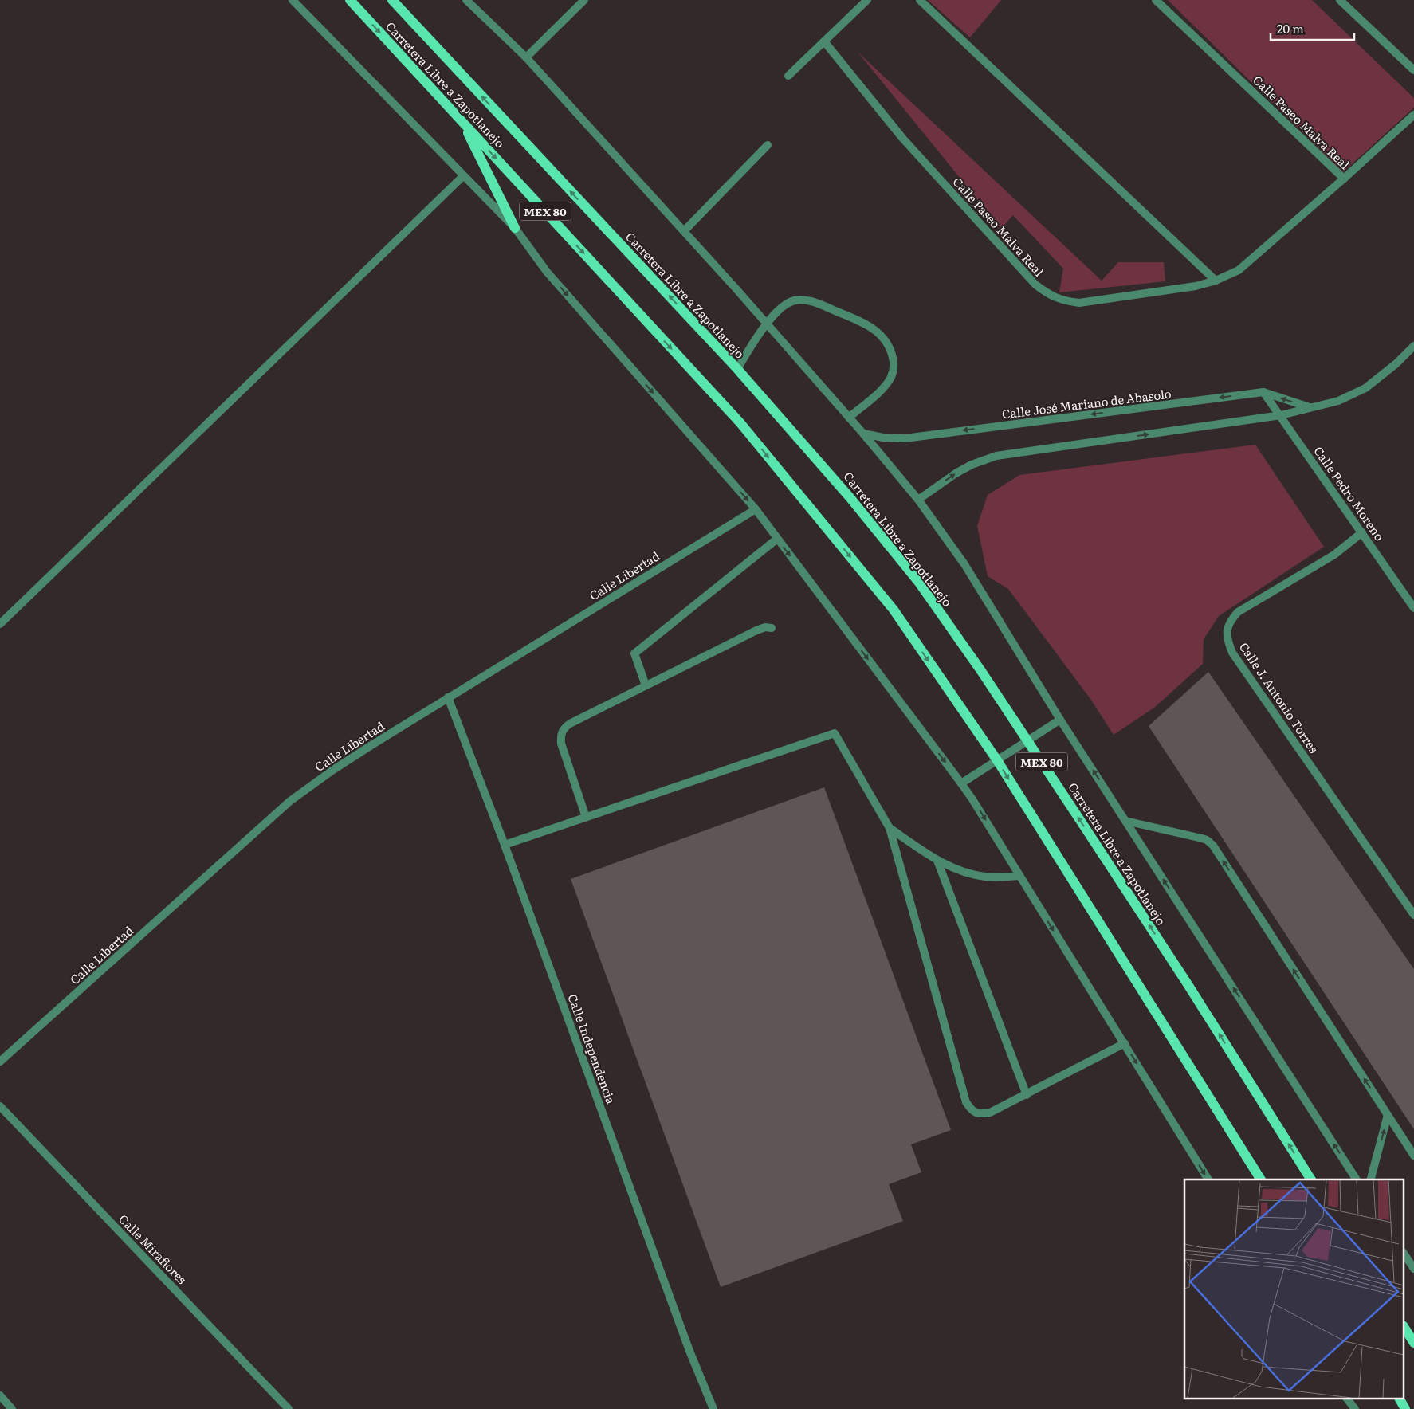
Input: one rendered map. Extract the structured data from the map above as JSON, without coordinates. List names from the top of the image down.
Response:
{
  "streets": {
    "main road": ["Carretera Libre a Zapotlanejo", "MEX 80"],
    "street": [
      "Calle Paseo Malva Real",
      "Calle José Mariano de Abasolo",
      "Calle Pedro Moreno",
      "Calle Libertad",
      "Calle J. Antonio Torres",
      "Calle Independencia",
      "Calle Miraflores"
    ]
  },
  "crossings": [
    ["Carretera Libre a Zapotlanejo", "Calle José Mariano de Abasolo"],
    ["Calle José Mariano de Abasolo", "Calle Pedro Moreno"],
    ["Calle Pedro Moreno", "Calle J. Antonio Torres"],
    ["Calle Libertad", "Calle Independencia"]
  ],
  "scale_bar": "20 m"
}
